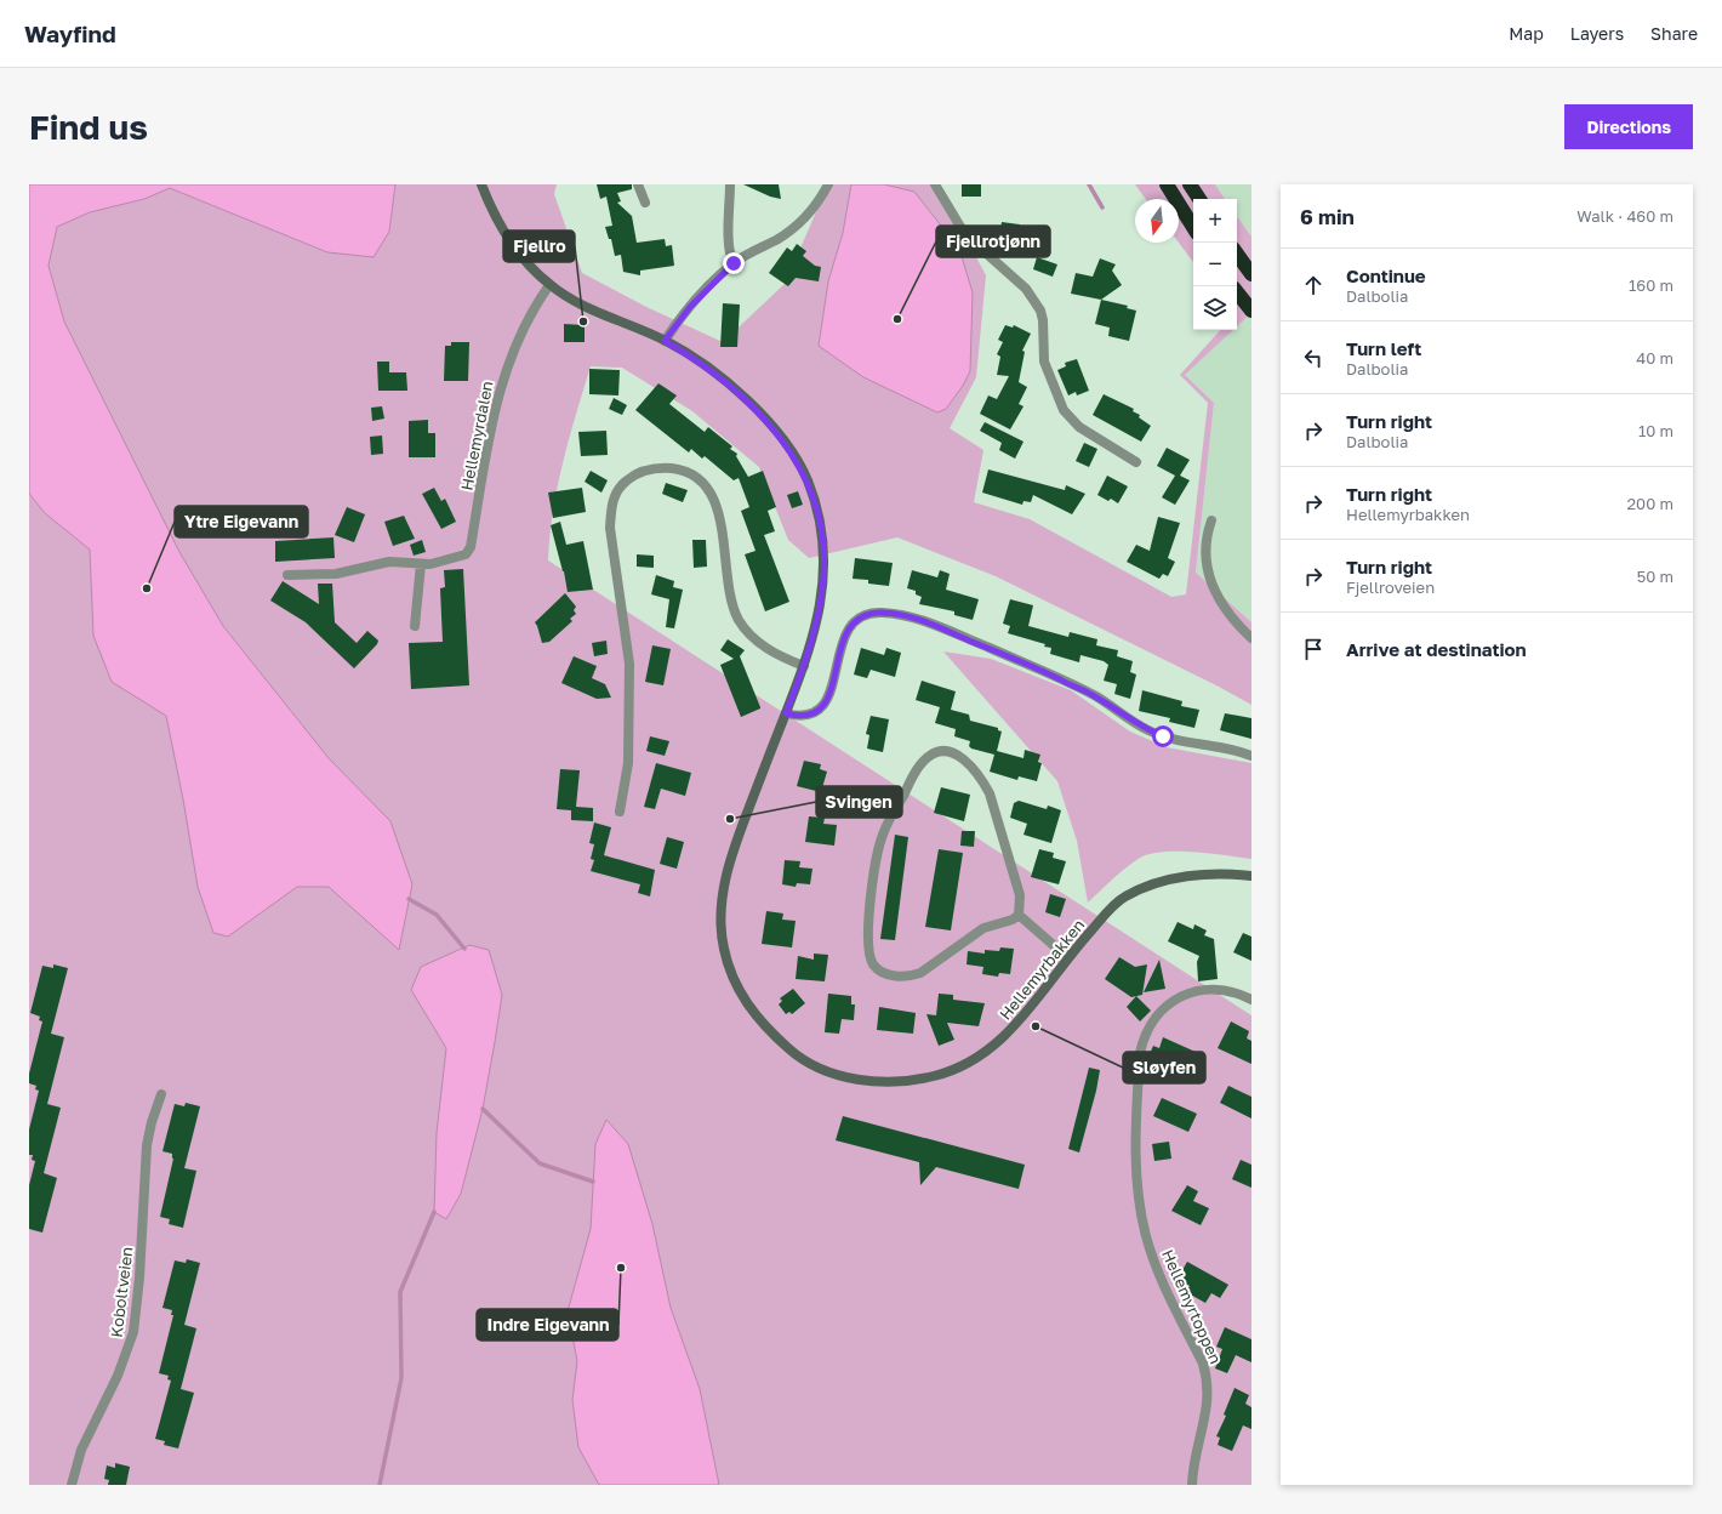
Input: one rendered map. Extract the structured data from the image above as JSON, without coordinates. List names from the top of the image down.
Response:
{
  "streets": {
    "street": [
      "Hellemyrdalen",
      "Hellemyrbakken",
      "Koboltveien",
      "Hellemyrtoppen"
    ]
  },
  "crossings": [
    ["Hellemyrdalen", "Hellemyrbakken"]
  ],
  "places": [
    "Fjellrotjønn",
    "Fjellro",
    "Ytre Eigevann",
    "Svingen",
    "Sløyfen",
    "Indre Eigevann"
  ],
  "north": "bottom",
  "page": {
    "header": "Wayfind",
    "nav": ["Map", "Layers", "Share"],
    "buttons": "Directions",
    "title": "Find us",
    "heading": ["6 min", "Walk · 460 m"],
    "map_buttons": ["+", "−"],
    "list": [
      ["Continue", "Dalbolia", "160 m"],
      ["Turn left", "Dalbolia", "40 m"],
      ["Turn right", "Dalbolia", "10 m"],
      ["Turn right", "Hellemyrbakken", "200 m"],
      ["Turn right", "Fjellroveien", "50 m"],
      "Arrive at destination"
    ]
  }
}
